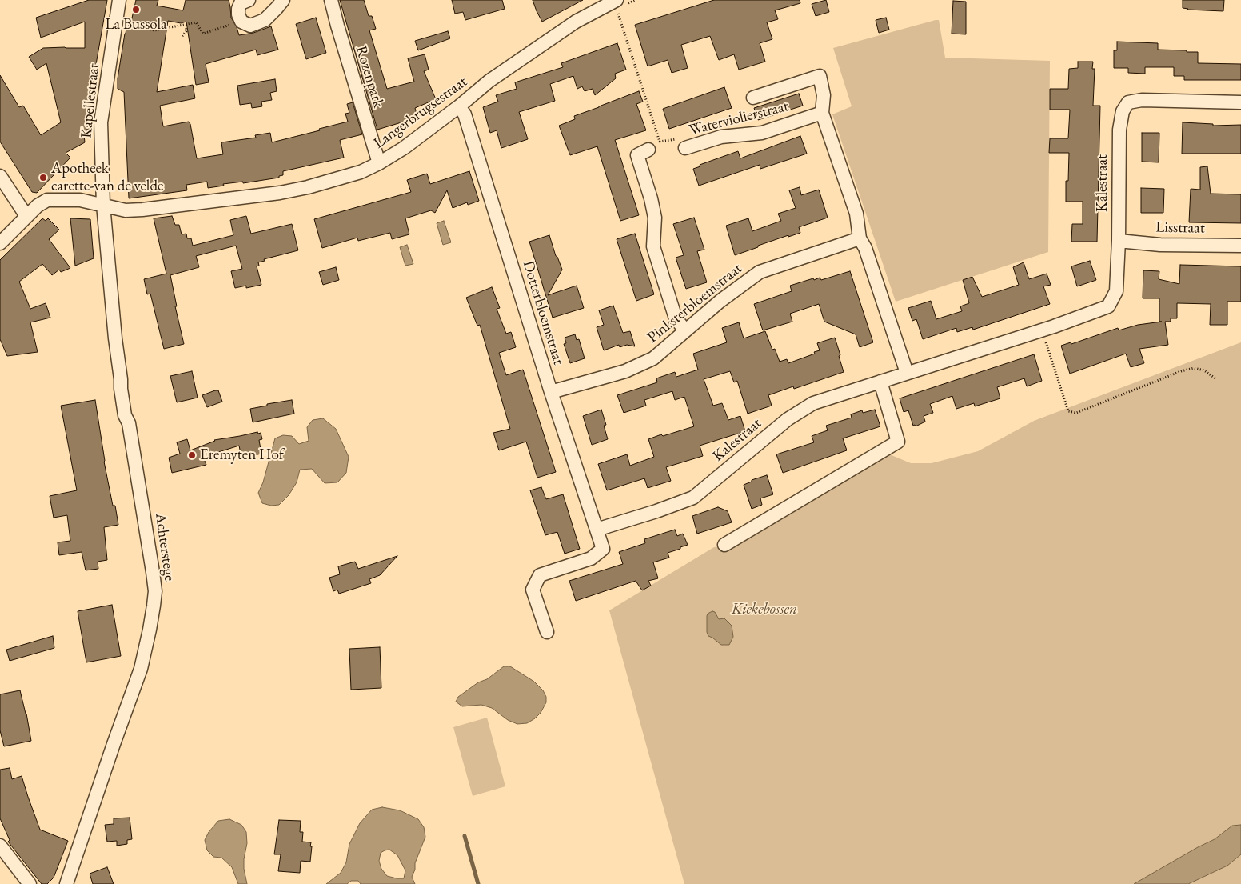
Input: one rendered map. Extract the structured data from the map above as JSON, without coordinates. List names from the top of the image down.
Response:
{
  "streets": {
    "street": [
      "Rozenpark",
      "Kapellestraat",
      "Langerbrugsestraat",
      "Waterviolierstraat",
      "Kalestraat",
      "Lisstraat",
      "Pinksterbloemstraat",
      "Dotterbloemstraat",
      "Achterstege"
    ]
  },
  "crossings": [
    ["Rozenpark", "Langerbrugsestraat"],
    ["Kapellestraat", "Langerbrugsestraat"],
    ["Kapellestraat", "Achterstege"],
    ["Langerbrugsestraat", "Dotterbloemstraat"],
    ["Langerbrugsestraat", "Achterstege"],
    ["Kalestraat", "Lisstraat"],
    ["Kalestraat", "Dotterbloemstraat"],
    ["Pinksterbloemstraat", "Dotterbloemstraat"]
  ],
  "parks": ["Kiekebossen"],
  "places": ["La Bussola", "Apotheek carette-van de velde", "Eremyten Hof"]
}
